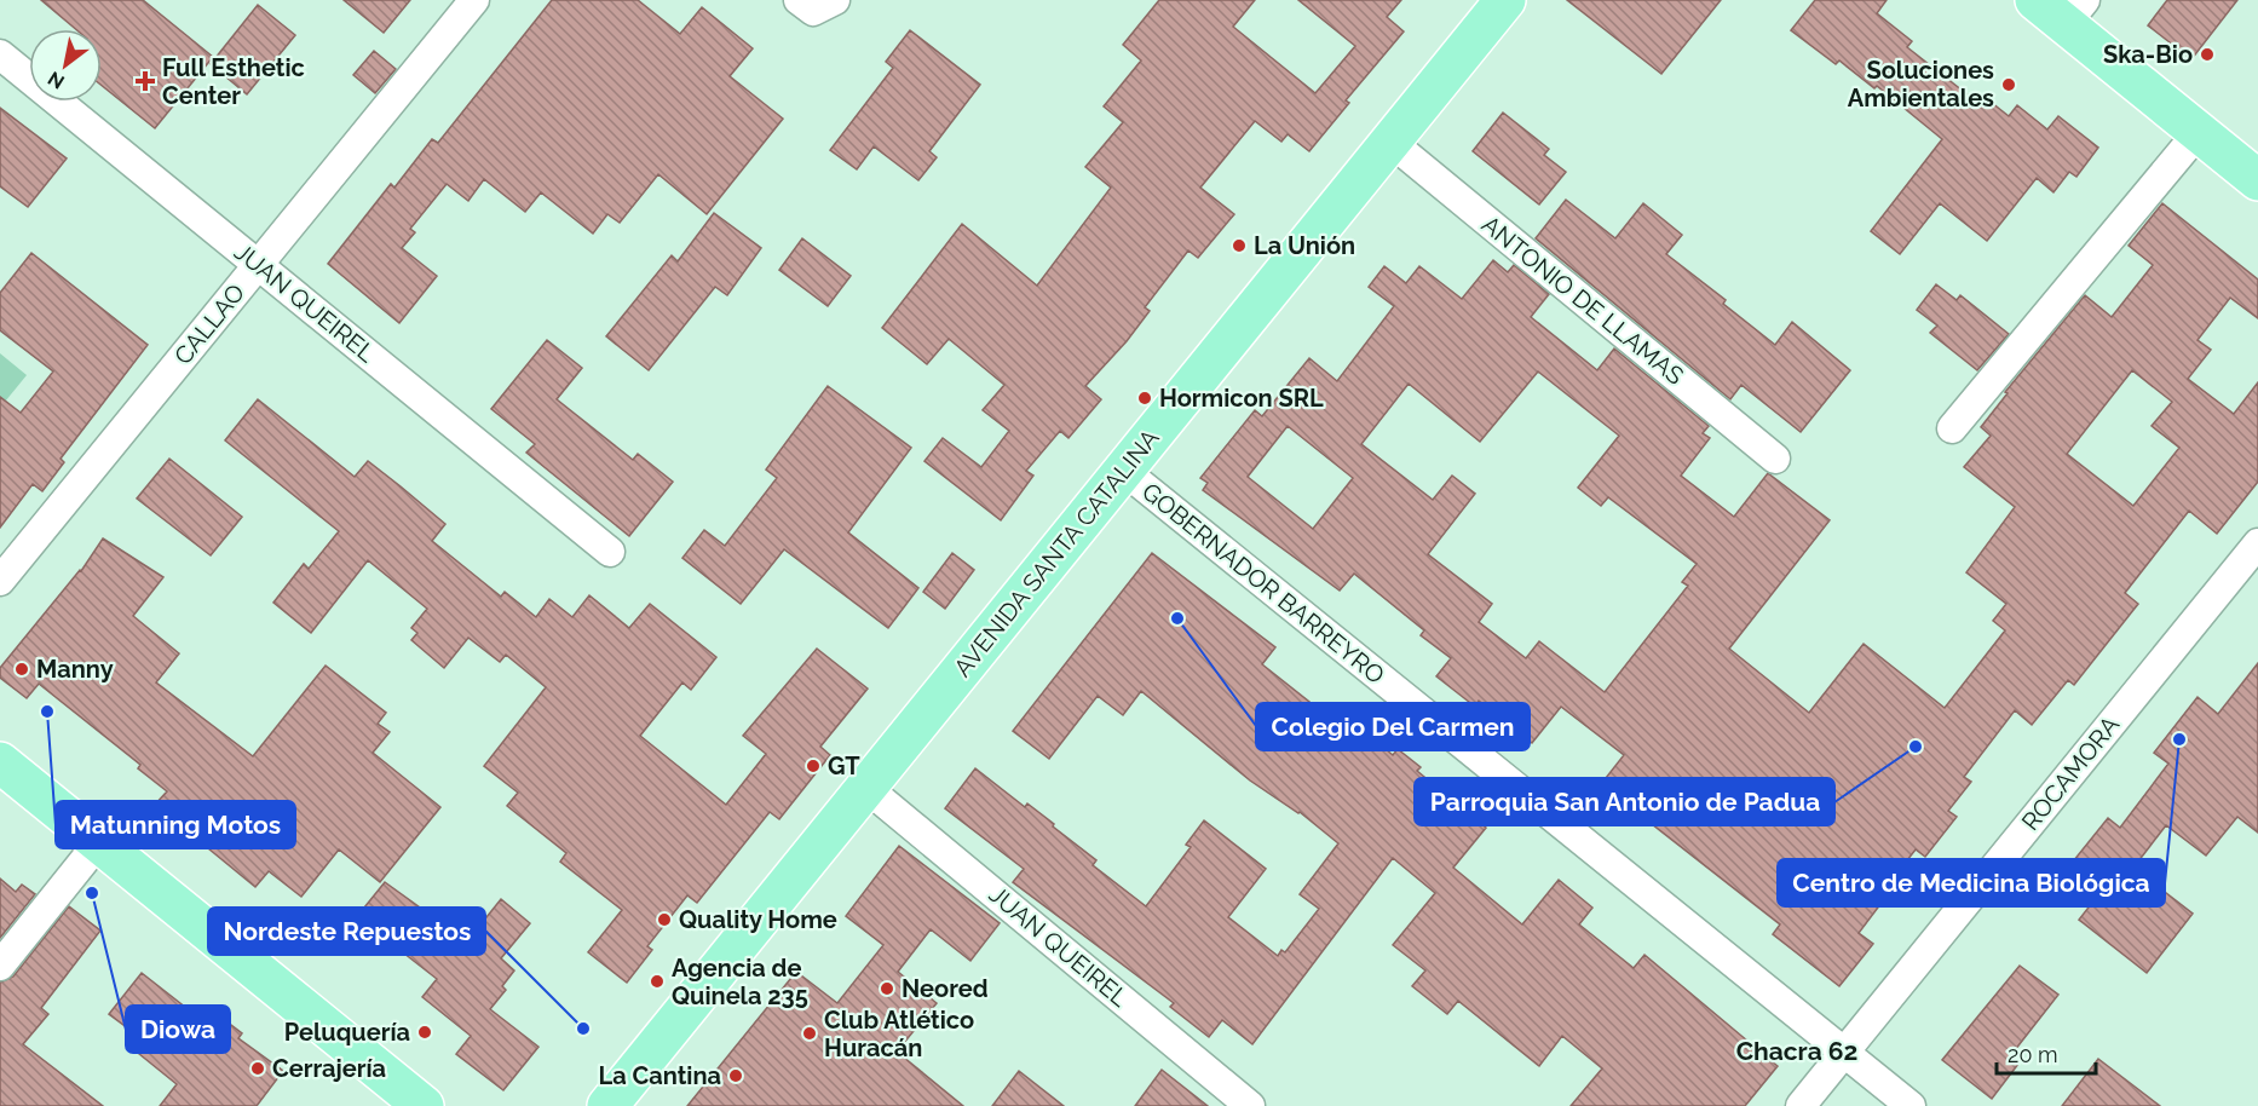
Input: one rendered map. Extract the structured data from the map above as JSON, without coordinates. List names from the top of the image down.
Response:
{
  "streets": {
    "main road": ["AVENIDA SANTA CATALINA"],
    "street": [
      "ANTONIO DE LLAMAS",
      "JUAN QUEIREL",
      "CALLAO",
      "GOBERNADOR BARREYRO",
      "ROCAMORA"
    ]
  },
  "crossings": [
    ["ANTONIO DE LLAMAS", "AVENIDA SANTA CATALINA"],
    ["JUAN QUEIREL", "CALLAO"],
    ["JUAN QUEIREL", "AVENIDA SANTA CATALINA"],
    ["AVENIDA SANTA CATALINA", "GOBERNADOR BARREYRO"],
    ["GOBERNADOR BARREYRO", "ROCAMORA"]
  ],
  "districts": ["Chacra 62"],
  "places": {
    "other": [
      "Ska-Bio",
      "Soluciones Ambientales",
      "La Unión",
      "Hormicon SRL",
      "Colegio Del Carmen",
      "Manny",
      "Matunning Motos",
      "Centro de Medicina Biológica",
      "Parroquia San Antonio de Padua",
      "GT",
      "Diowa",
      "Quality Home",
      "Agencia de Quinela 235",
      "Neored",
      "Nordeste Repuestos",
      "Peluquería",
      "Club Atlético Huracán",
      "Cerrajería",
      "La Cantina"
    ],
    "health": ["Full Esthetic Center"]
  },
  "scale_bar": "20 m",
  "north": "bottom left"
}
